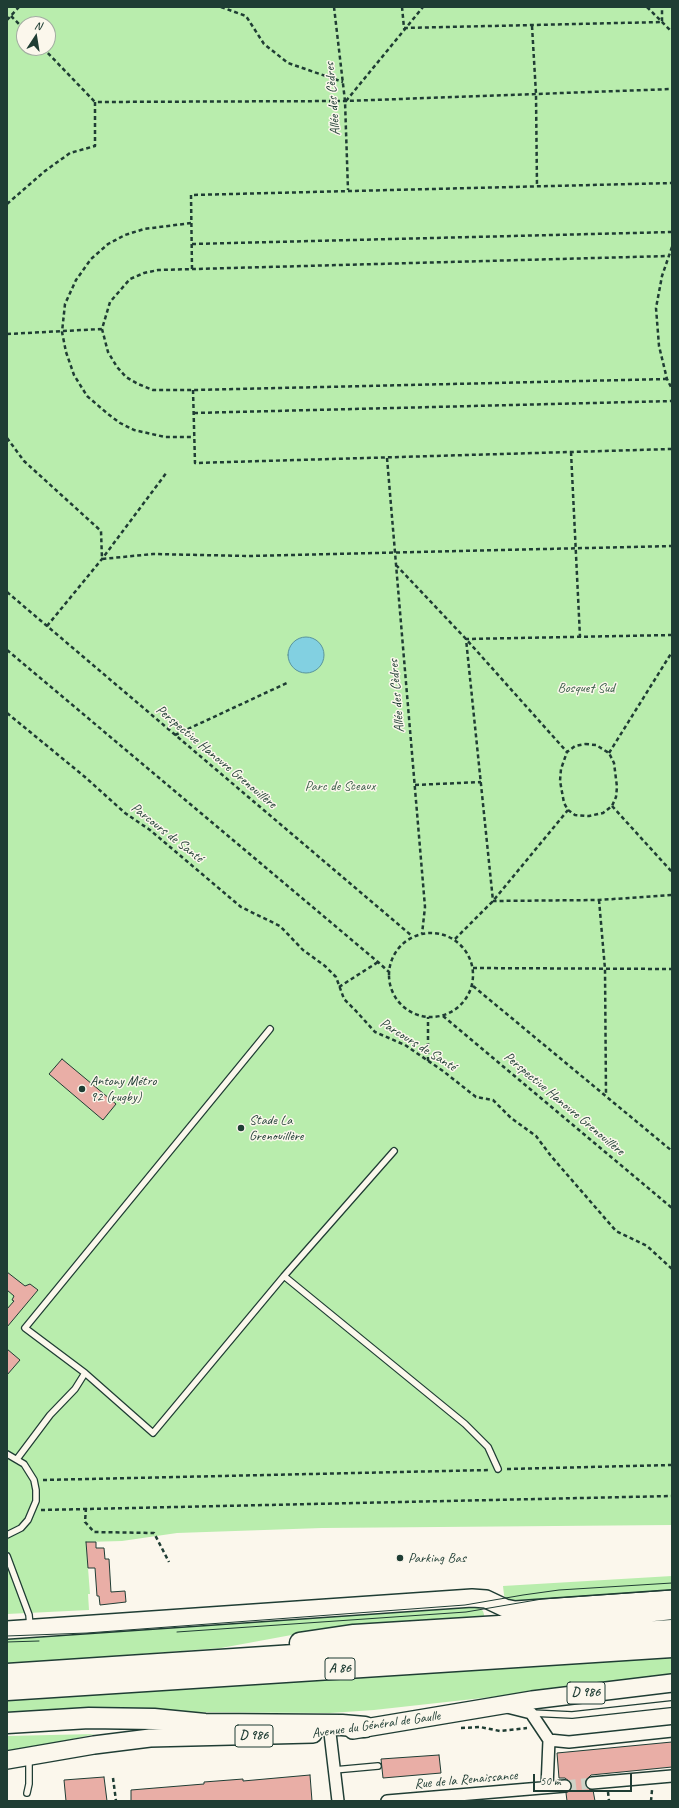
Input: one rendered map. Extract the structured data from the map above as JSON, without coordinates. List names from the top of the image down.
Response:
{
  "streets": {
    "highway": ["A 86"],
    "main road": ["D 986", "Avenue du Général de Gaulle"],
    "street": ["Rue de la Renaissance"],
    "path": ["Allée des Cèdres", "Perspective Hanovre Grenouillère", "Parcours de Santé"]
  },
  "crossings": [
    ["Allée des Cèdres", "Perspective Hanovre Grenouillère"]
  ],
  "parks": ["Bosquet Sud", "Parc de Sceaux"],
  "places": ["Antony Métro 92 (rugby)", "Stade La Grenouillère", "Parking Bas"],
  "scale_bar": "50 m",
  "north": "top"
}
